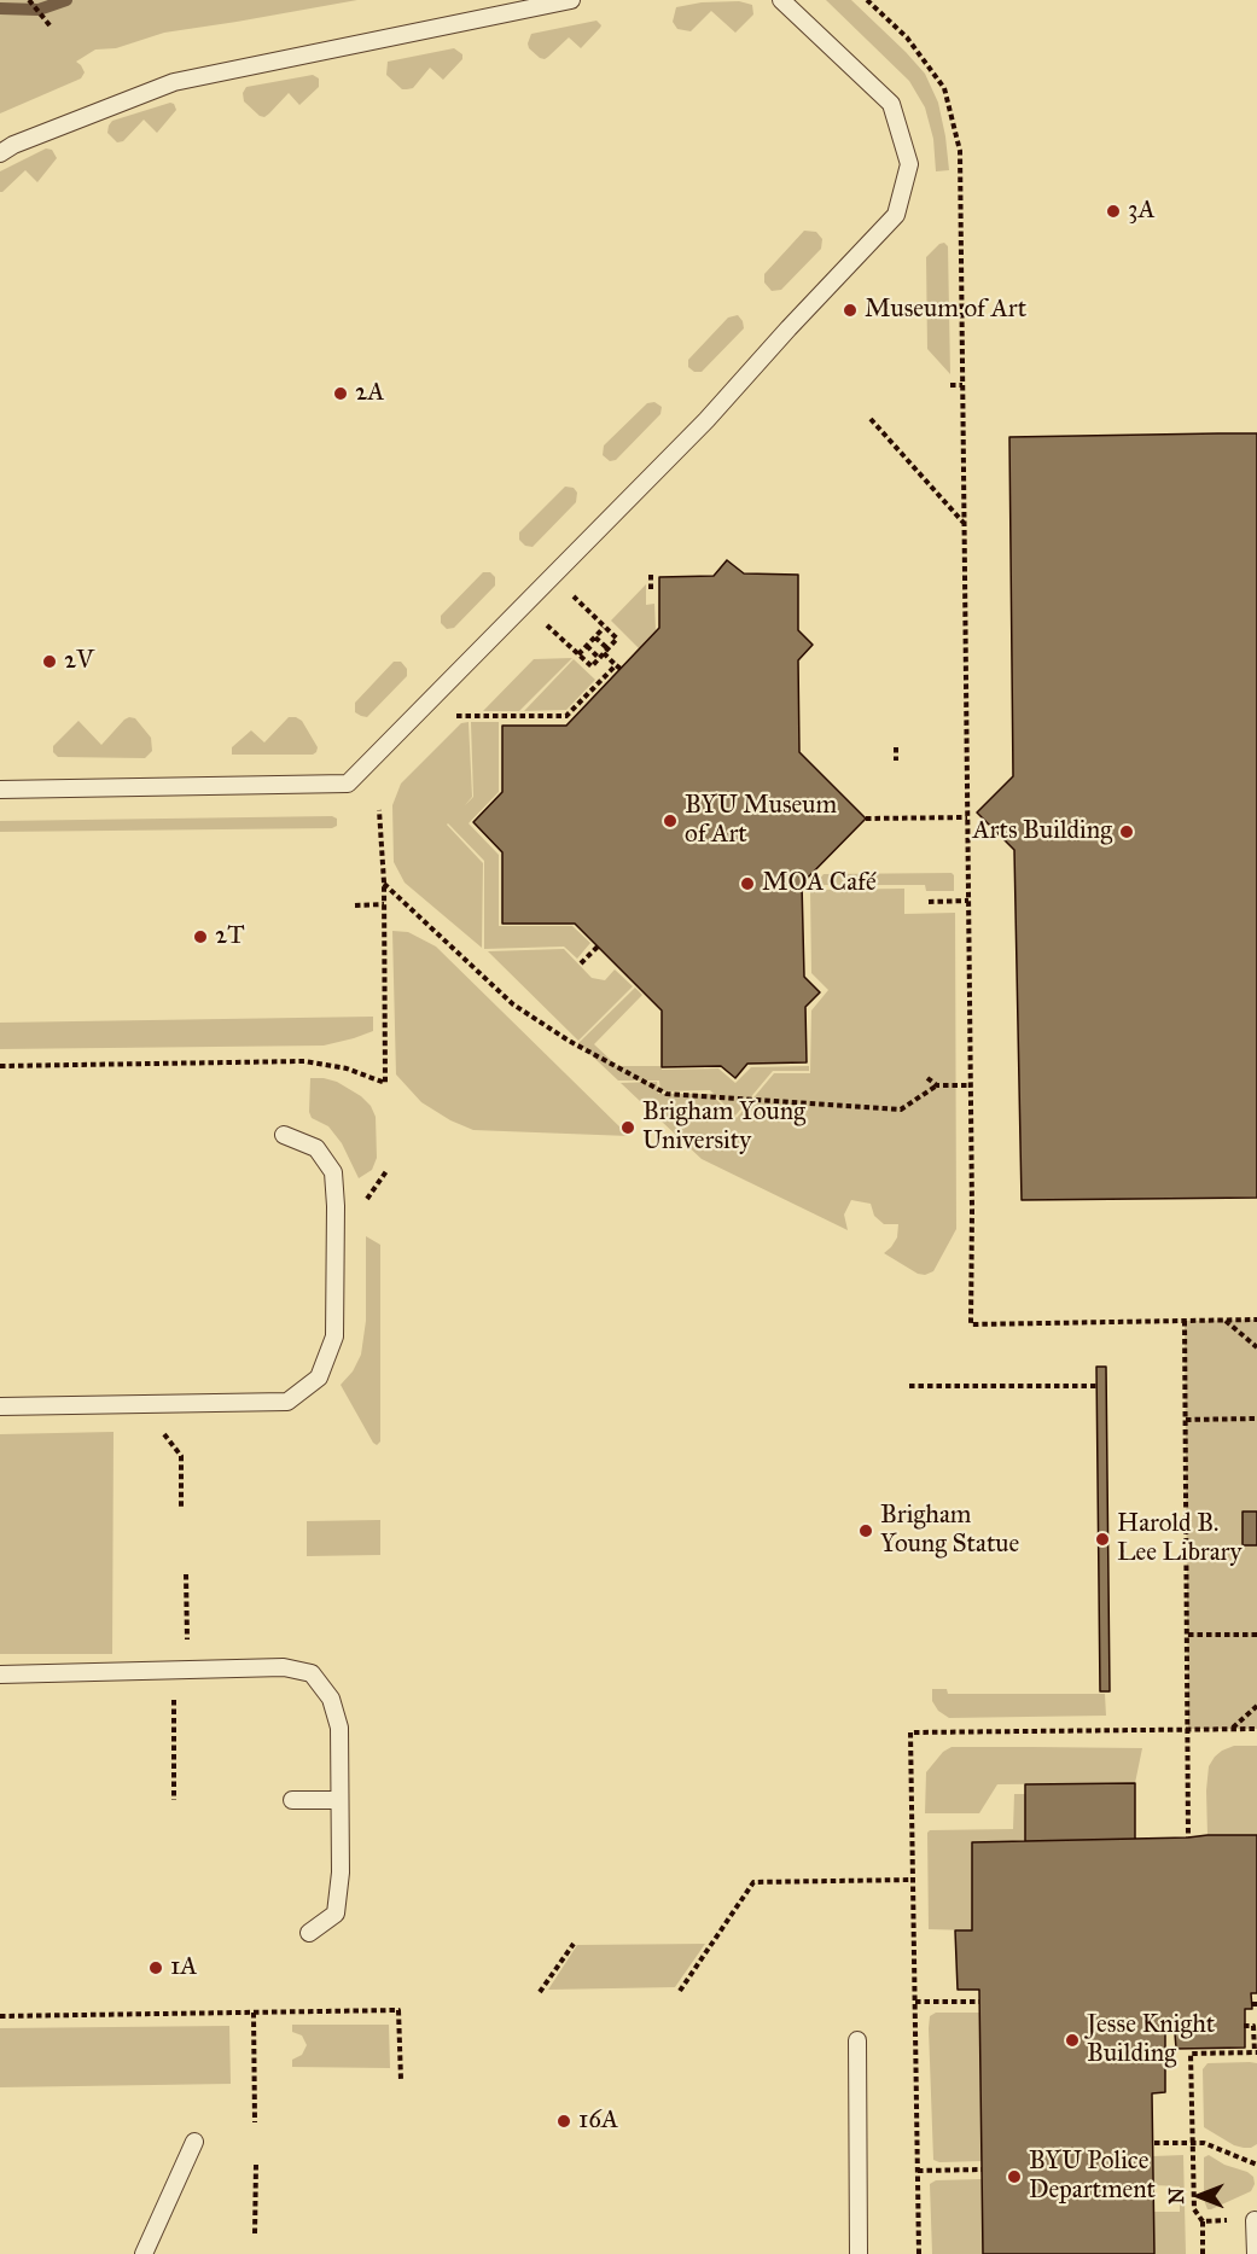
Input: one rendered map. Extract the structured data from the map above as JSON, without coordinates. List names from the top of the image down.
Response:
{
  "places": [
    "3A",
    "Museum of Art",
    "2A",
    "2V",
    "BYU Museum of Art",
    "Arts Building",
    "MOA Café",
    "2T",
    "Brigham Young University",
    "Brigham Young Statue",
    "Harold B. Lee Library",
    "1A",
    "Jesse Knight Building",
    "16A",
    "BYU Police Department"
  ],
  "north": "left"
}
